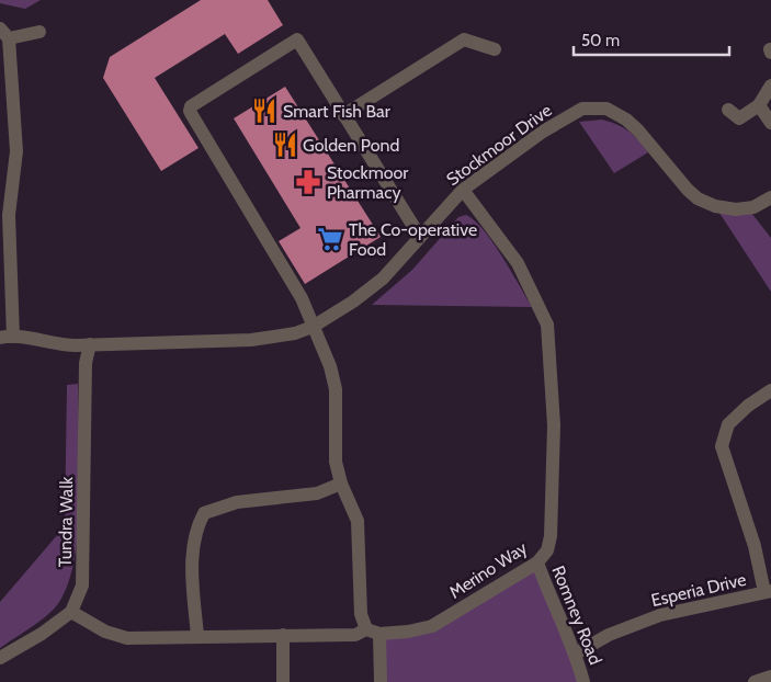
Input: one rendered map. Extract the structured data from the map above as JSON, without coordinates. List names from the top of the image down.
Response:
{
  "streets": {
    "street": [
      "Stockmoor Drive",
      "Tundra Walk",
      "Merino Way",
      "Esperia Drive",
      "Romney Road"
    ]
  },
  "crossings": [
    ["Stockmoor Drive", "Tundra Walk"],
    ["Stockmoor Drive", "Merino Way"],
    ["Tundra Walk", "Merino Way"],
    ["Merino Way", "Romney Road"],
    ["Esperia Drive", "Romney Road"]
  ],
  "places": {
    "restaurant": ["Smart Fish Bar", "Golden Pond"],
    "pharmacy": ["Stockmoor Pharmacy"],
    "supermarket": ["The Co-operative Food"]
  },
  "scale_bar": "50 m"
}
